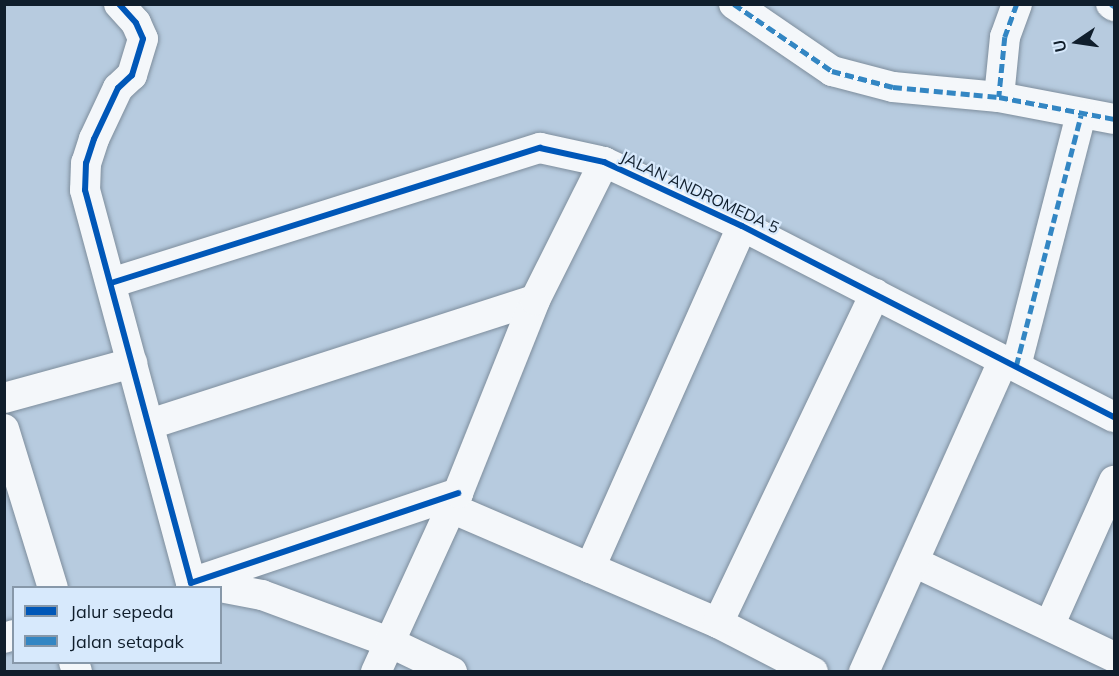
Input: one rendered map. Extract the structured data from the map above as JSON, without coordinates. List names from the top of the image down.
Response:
{
  "streets": {
    "street": ["JALAN ANDROMEDA 5"]
  },
  "legend": ["Jalur sepeda", "Jalan setapak"],
  "north": "left"
}
